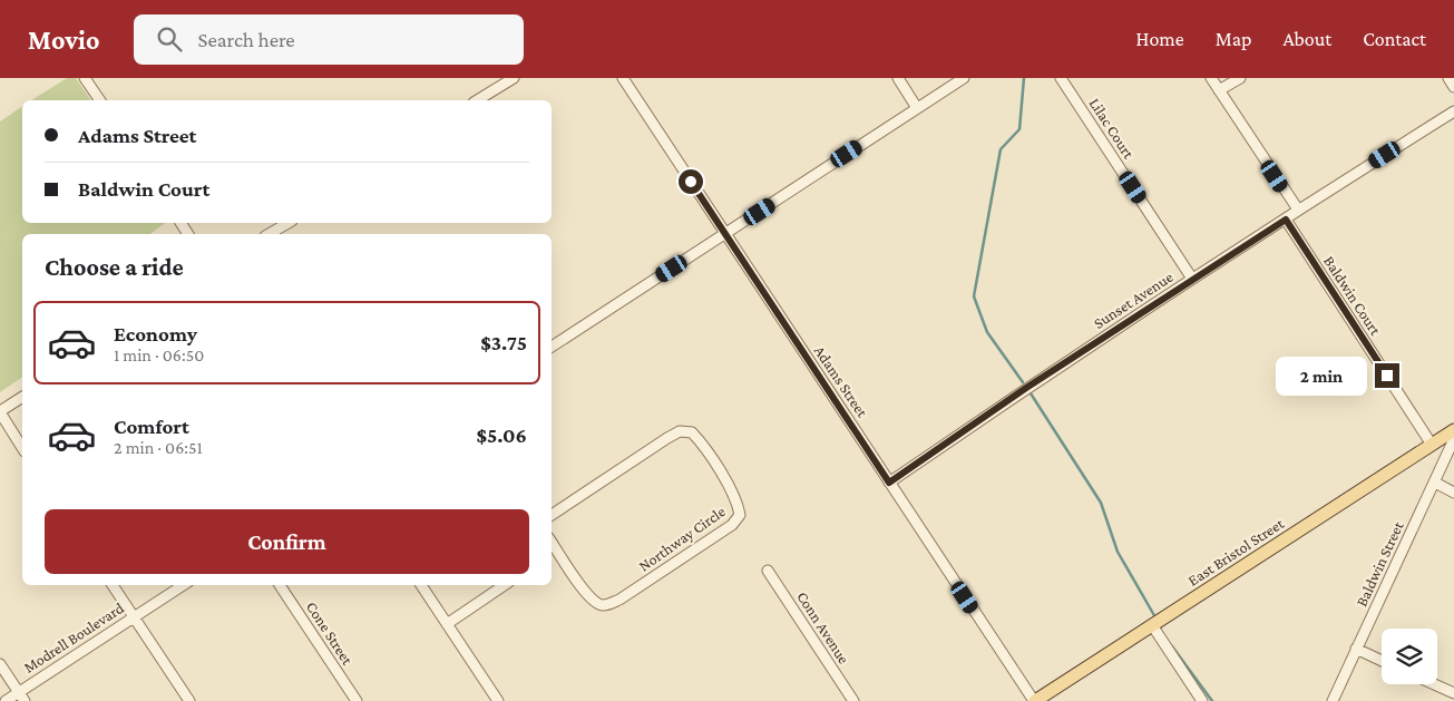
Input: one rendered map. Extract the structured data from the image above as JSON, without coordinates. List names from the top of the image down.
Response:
{
  "streets": {
    "main road": ["East Bristol Street"],
    "street": [
      "Lilac Court",
      "Baldwin Court",
      "Sunset Avenue",
      "Adams Street",
      "Northway Circle",
      "Baldwin Street",
      "Conn Avenue",
      "Cone Street",
      "Modrell Boulevard"
    ]
  },
  "crossings": [
    ["Lilac Court", "Sunset Avenue"],
    ["Baldwin Court", "Sunset Avenue"],
    ["Baldwin Court", "East Bristol Street"],
    ["Sunset Avenue", "Adams Street"],
    ["Adams Street", "East Bristol Street"]
  ],
  "page": {
    "header": "Movio",
    "search": "Search here",
    "nav": [
      "Home",
      "Map",
      "About",
      "Contact"
    ],
    "banner": ["Adams Street", "Baldwin Court"],
    "heading": "Choose a ride",
    "list": [
      {
        "name": "Economy",
        "note": "1 min · 06:50",
        "value": "$3.75"
      },
      {
        "name": "Comfort",
        "note": "2 min · 06:51",
        "value": "$5.06"
      }
    ],
    "bubble": "2 min",
    "buttons": "Confirm"
  }
}
